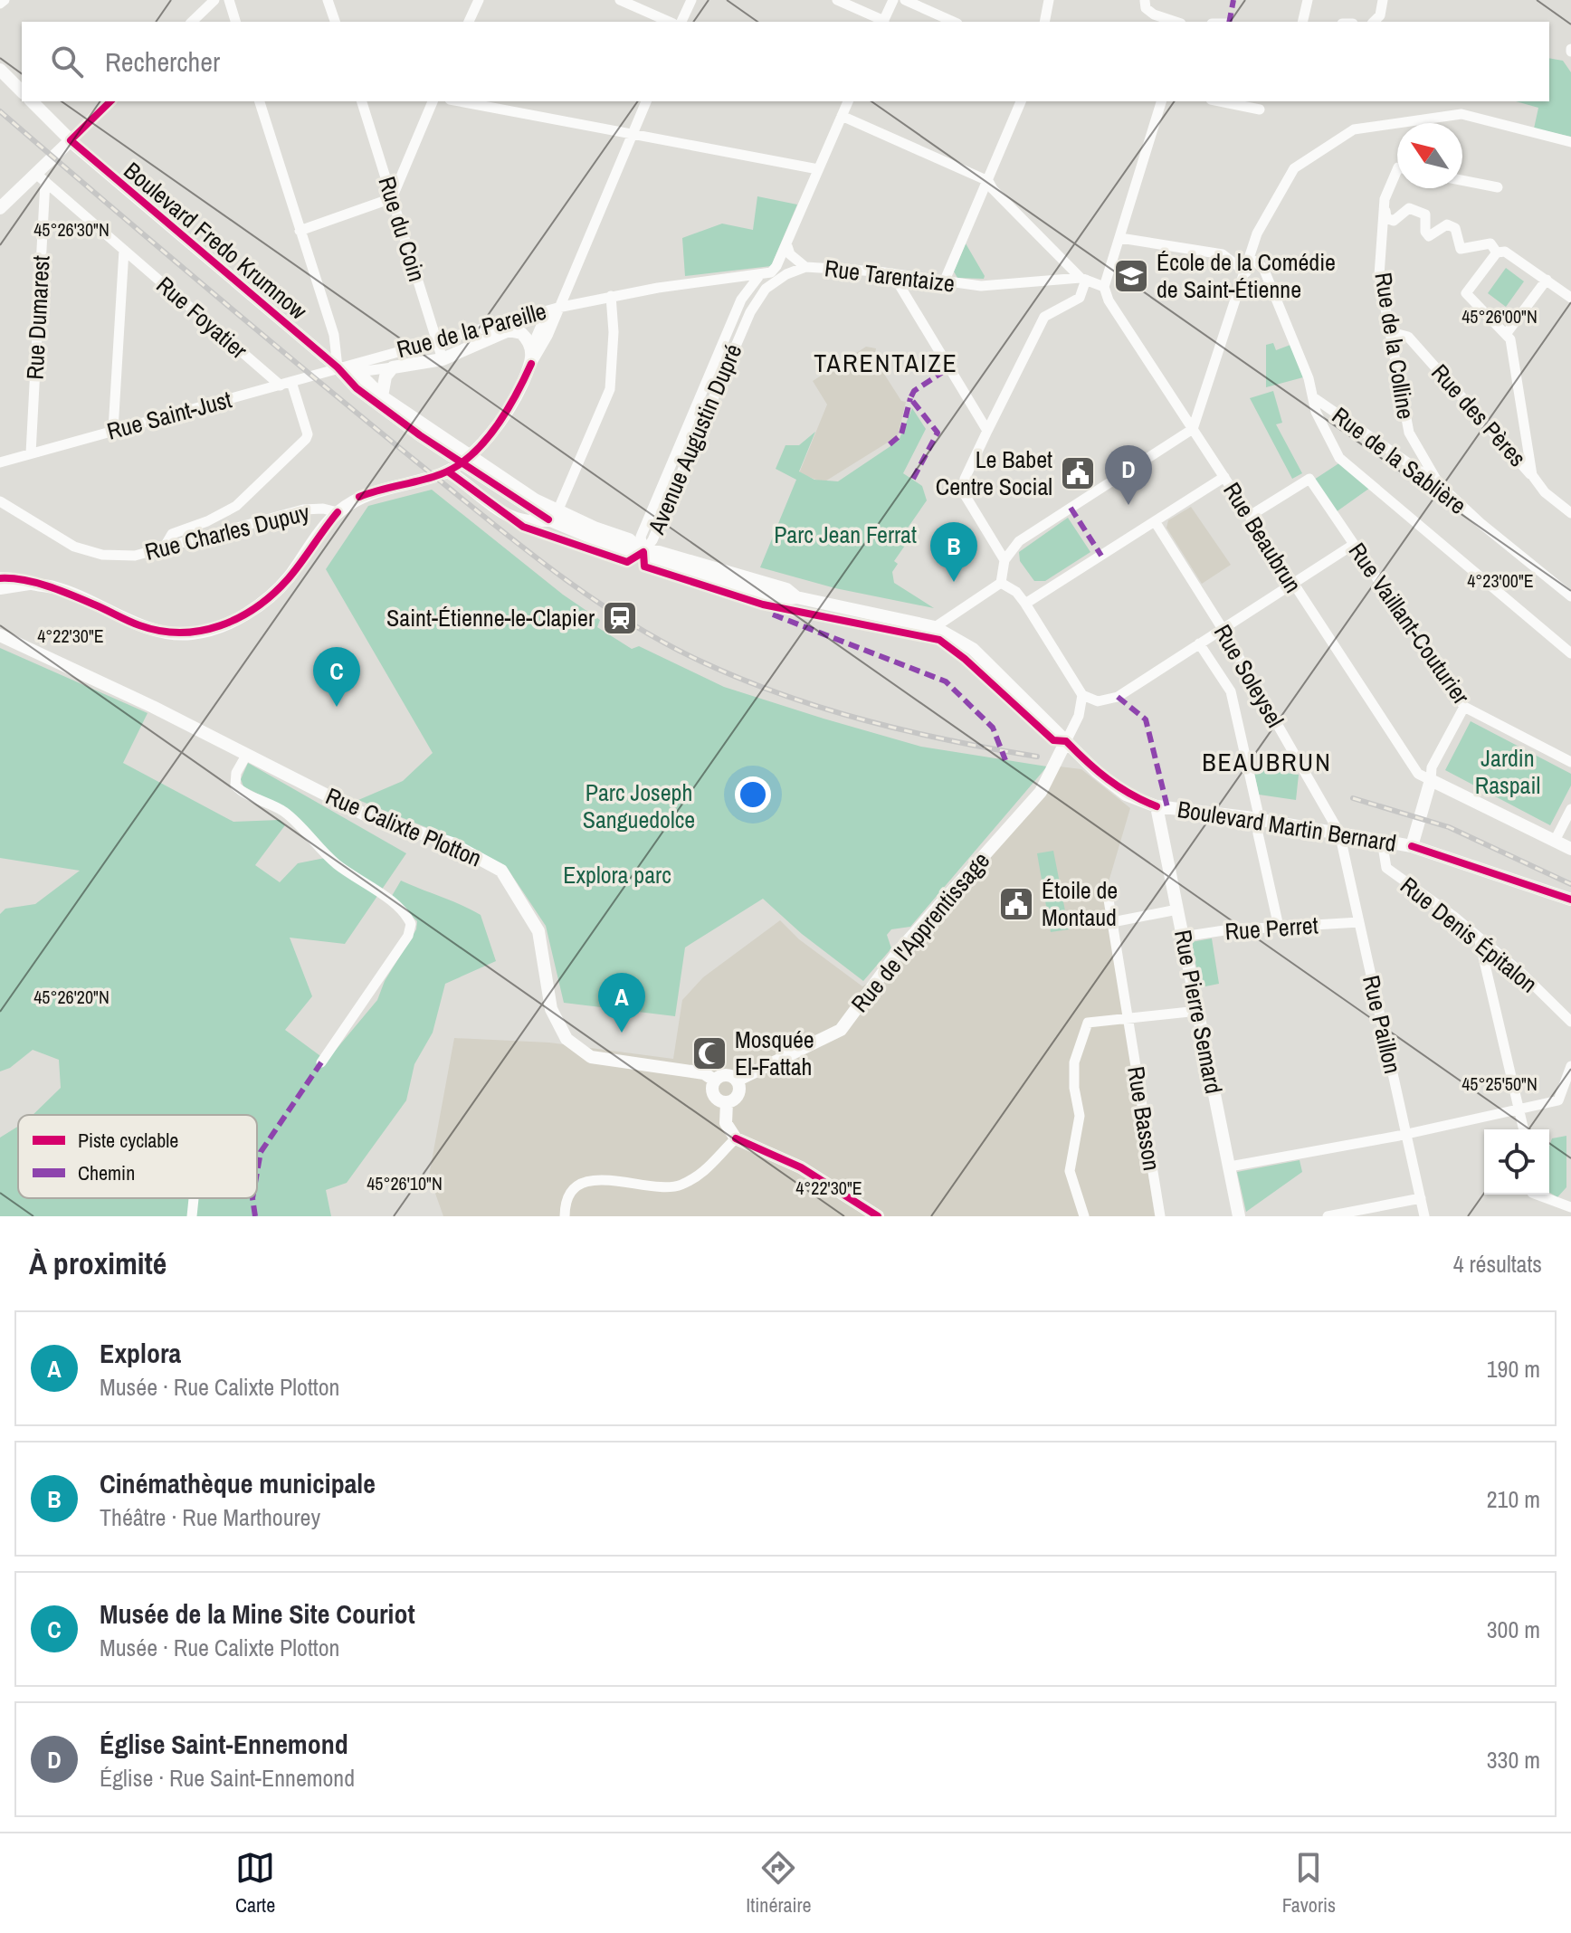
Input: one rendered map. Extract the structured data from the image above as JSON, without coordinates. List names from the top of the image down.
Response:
{
  "streets": {
    "main road": [
      "Boulevard Fredo Krumnow",
      "Rue de la Pareille",
      "Boulevard Martin Bernard",
      "Rue Calixte Plotton",
      "Rue de l'Apprentissage",
      "Rue Pierre Semard"
    ],
    "street": [
      "Rue du Coin",
      "Rue Tarentaize",
      "Rue Dumarest",
      "Rue Foyatier",
      "Rue de la Colline",
      "Rue Saint-Just",
      "Rue des Pères",
      "Avenue Augustin Dupré",
      "Rue de la Sablière",
      "Rue Charles Dupuy",
      "Rue Beaubrun",
      "Rue Vaillant-Couturier",
      "Rue Soleysel",
      "Rue Perret",
      "Rue Denis Épitalon",
      "Rue Paillon",
      "Rue Basson"
    ]
  },
  "crossings": [
    ["Rue du Coin", "Rue de la Pareille"],
    ["Boulevard Fredo Krumnow", "Rue de la Pareille"],
    ["Boulevard Fredo Krumnow", "Rue Saint-Just"],
    ["Boulevard Fredo Krumnow", "Boulevard Martin Bernard"],
    ["Rue Tarentaize", "Avenue Augustin Dupré"],
    ["Rue Tarentaize", "Rue Beaubrun"],
    ["Rue Dumarest", "Rue Foyatier"],
    ["Rue Dumarest", "Rue Saint-Just"],
    ["Rue Foyatier", "Rue Saint-Just"],
    ["Rue de la Pareille", "Rue Saint-Just"],
    ["Rue de la Colline", "Rue des Pères"],
    ["Rue de la Colline", "Rue de la Sablière"],
    ["Avenue Augustin Dupré", "Boulevard Martin Bernard"],
    ["Rue Beaubrun", "Rue Vaillant-Couturier"],
    ["Rue Soleysel", "Boulevard Martin Bernard"],
    ["Rue Soleysel", "Rue Paillon"],
    ["Boulevard Martin Bernard", "Rue de l'Apprentissage"],
    ["Boulevard Martin Bernard", "Rue Denis Épitalon"],
    ["Boulevard Martin Bernard", "Rue Pierre Semard"],
    ["Boulevard Martin Bernard", "Rue Paillon"],
    ["Rue Calixte Plotton", "Rue de l'Apprentissage"],
    ["Rue Perret", "Rue Pierre Semard"],
    ["Rue Perret", "Rue Paillon"]
  ],
  "districts": ["TARENTAIZE", "BEAUBRUN"],
  "parks": [
    "Parc Jean Ferrat",
    "Jardin Raspail",
    "Parc Joseph Sanguedolce",
    "Explora parc"
  ],
  "places": {
    "school or university": ["École de la Comédie de Saint-Étienne"],
    "public building": ["Le Babet Centre Social", "Étoile de Montaud"],
    "station": ["Saint-Étienne-le-Clapier"],
    "mosque": ["Mosquée El-Fattah"]
  },
  "legend": ["Piste cyclable", "Chemin"],
  "north": "top left",
  "page": {
    "search": "Rechercher",
    "pins": [
      "D",
      "B",
      "C",
      "A"
    ],
    "heading": ["À proximité", "4 résultats"],
    "list": [
      {
        "mark": "A",
        "name": "Explora",
        "note": "Musée · Rue Calixte Plotton",
        "value": "190 m"
      },
      {
        "mark": "B",
        "name": "Cinémathèque municipale",
        "note": "Théâtre · Rue Marthourey",
        "value": "210 m"
      },
      {
        "mark": "C",
        "name": "Musée de la Mine Site Couriot",
        "note": "Musée · Rue Calixte Plotton",
        "value": "300 m"
      },
      {
        "mark": "D",
        "name": "Église Saint-Ennemond",
        "note": "Église · Rue Saint-Ennemond",
        "value": "330 m"
      }
    ],
    "nav": ["Carte", "Itinéraire", "Favoris"]
  },
  "coordinates": [
    "45°26'30\"N",
    "45°26'00\"N",
    "4°23'00\"E",
    "4°22'30\"E",
    "45°26'20\"N",
    "45°25'50\"N",
    "45°26'10\"N"
  ]
}
